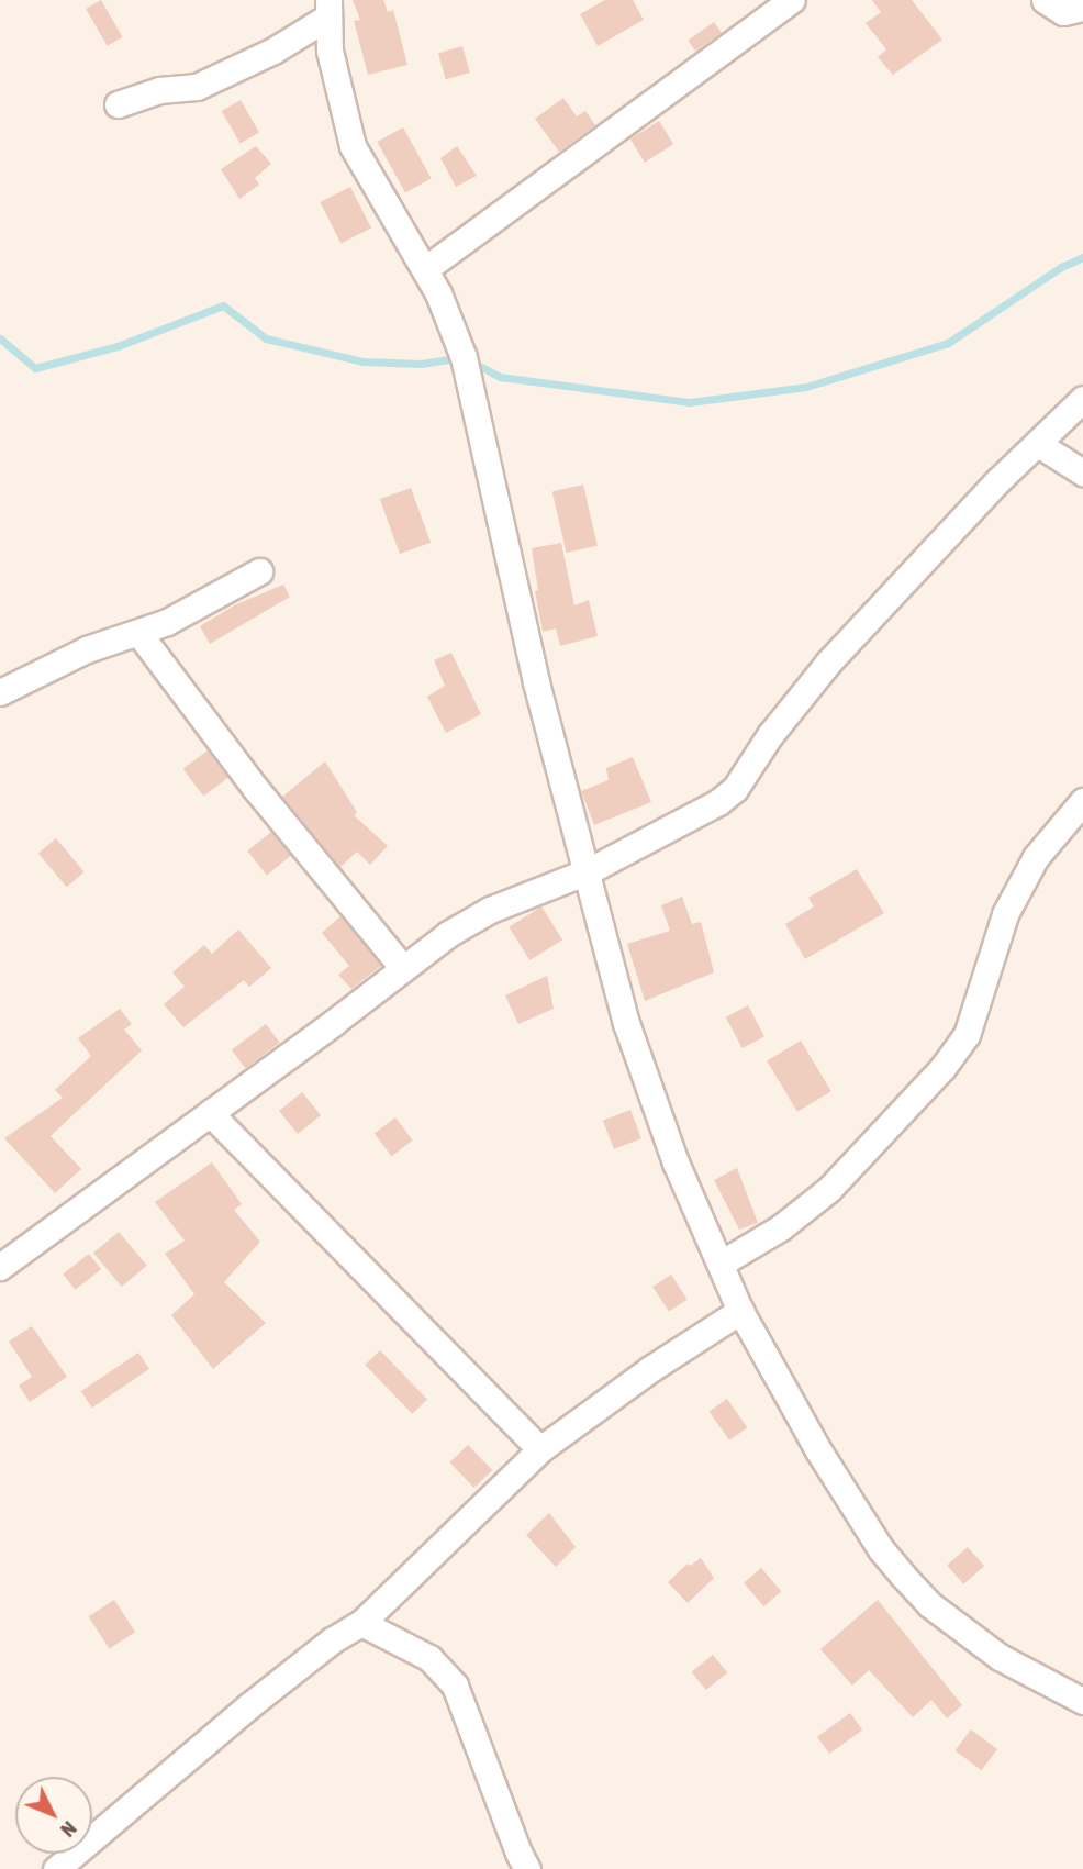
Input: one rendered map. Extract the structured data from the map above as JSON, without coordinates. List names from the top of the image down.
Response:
{
  "north": "bottom right"
}
